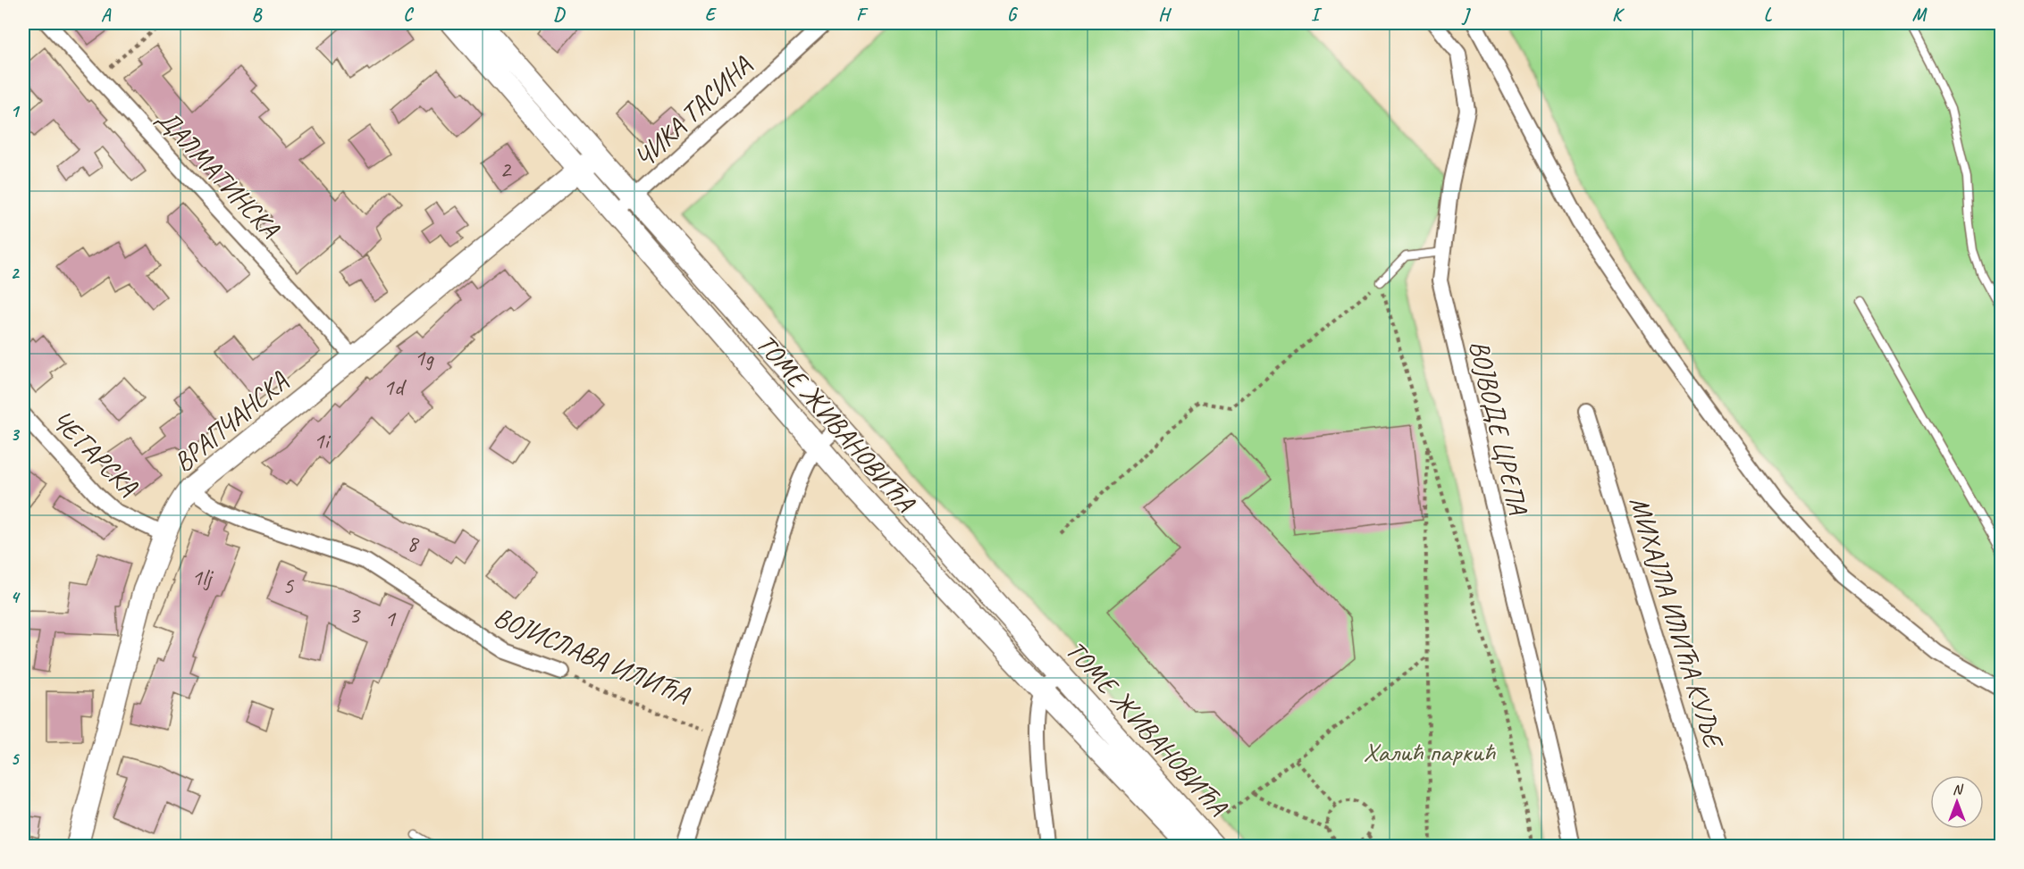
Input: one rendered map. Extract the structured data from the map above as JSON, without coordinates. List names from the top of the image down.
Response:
{
  "streets": {
    "main road": ["ВРАПЧАНСКА", "ТОМЕ ЖИВАНОВИЋА"],
    "street": [
      "ЧИКА ТАСИНА",
      "ДАЛМАТИНСКА",
      "ВОЈВОДЕ ЦРЕПА",
      "ЧЕГАРСКА",
      "МИХАЈЛА ИЛИЋА КУЉЕ",
      "ВОЈИСЛАВА ИЛИЋА"
    ]
  },
  "crossings": [
    ["ЧИКА ТАСИНА", "ТОМЕ ЖИВАНОВИЋА"],
    ["ДАЛМАТИНСКА", "ВРАПЧАНСКА"],
    ["ВРАПЧАНСКА", "ТОМЕ ЖИВАНОВИЋА"],
    ["ВРАПЧАНСКА", "ЧЕГАРСКА"],
    ["ВРАПЧАНСКА", "ВОЈИСЛАВА ИЛИЋА"]
  ],
  "parks": ["Халић паркић"],
  "house_numbers": [
    "2",
    "1g",
    "1d",
    "1i",
    "8",
    "1lj",
    "5",
    "3",
    "1"
  ],
  "north": "top",
  "grid": {
    "columns": [
      "A",
      "B",
      "C",
      "D",
      "E",
      "F",
      "G",
      "H",
      "I",
      "J",
      "K",
      "L",
      "M"
    ],
    "rows": [
      "1",
      "2",
      "3",
      "4",
      "5"
    ]
  }
}
